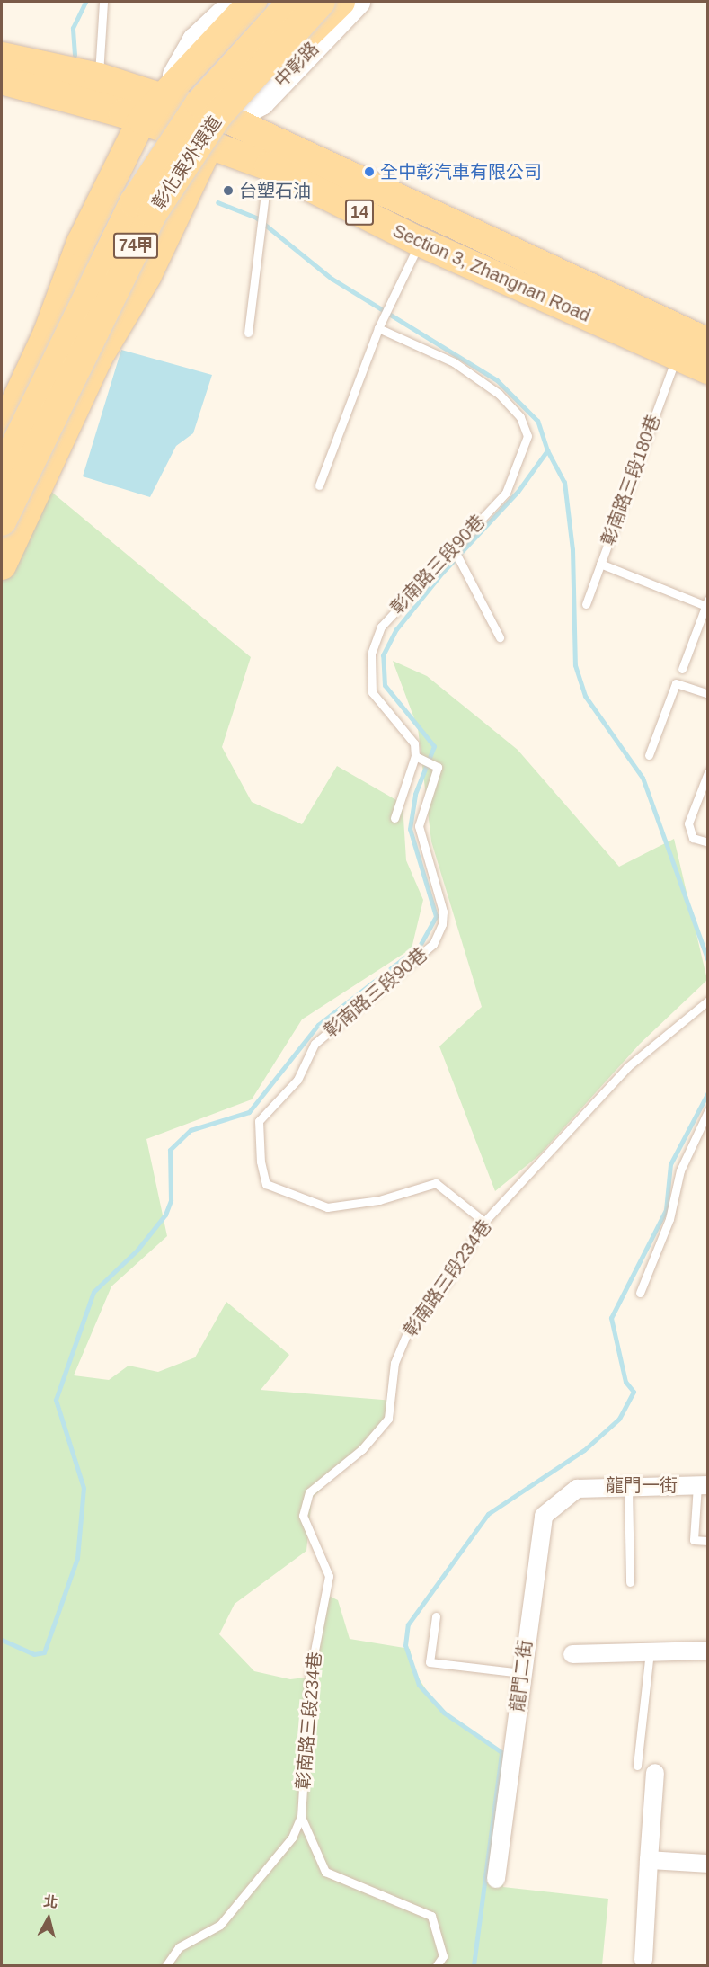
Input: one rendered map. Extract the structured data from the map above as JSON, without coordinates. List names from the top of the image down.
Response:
{
  "streets": {
    "main road": [
      "彰化東外環道",
      "14",
      "74甲",
      "Section 3, Zhangnan Road"
    ],
    "street": ["中彰路", "龍門一街", "龍門二街"],
    "lane": ["彰南路三段180巷", "彰南路三段90巷", "彰南路三段234巷"]
  },
  "crossings": [
    ["中彰路", "彰化東外環道"],
    ["中彰路", "Section 3, Zhangnan Road"],
    ["彰化東外環道", "74甲"],
    ["彰化東外環道", "Section 3, Zhangnan Road"],
    ["74甲", "Section 3, Zhangnan Road"],
    ["Section 3, Zhangnan Road", "彰南路三段180巷"],
    ["彰南路三段90巷", "彰南路三段234巷"],
    ["龍門一街", "龍門二街"]
  ],
  "places": ["全中彰汽車有限公司", "台塑石油"],
  "north": "top"
}
